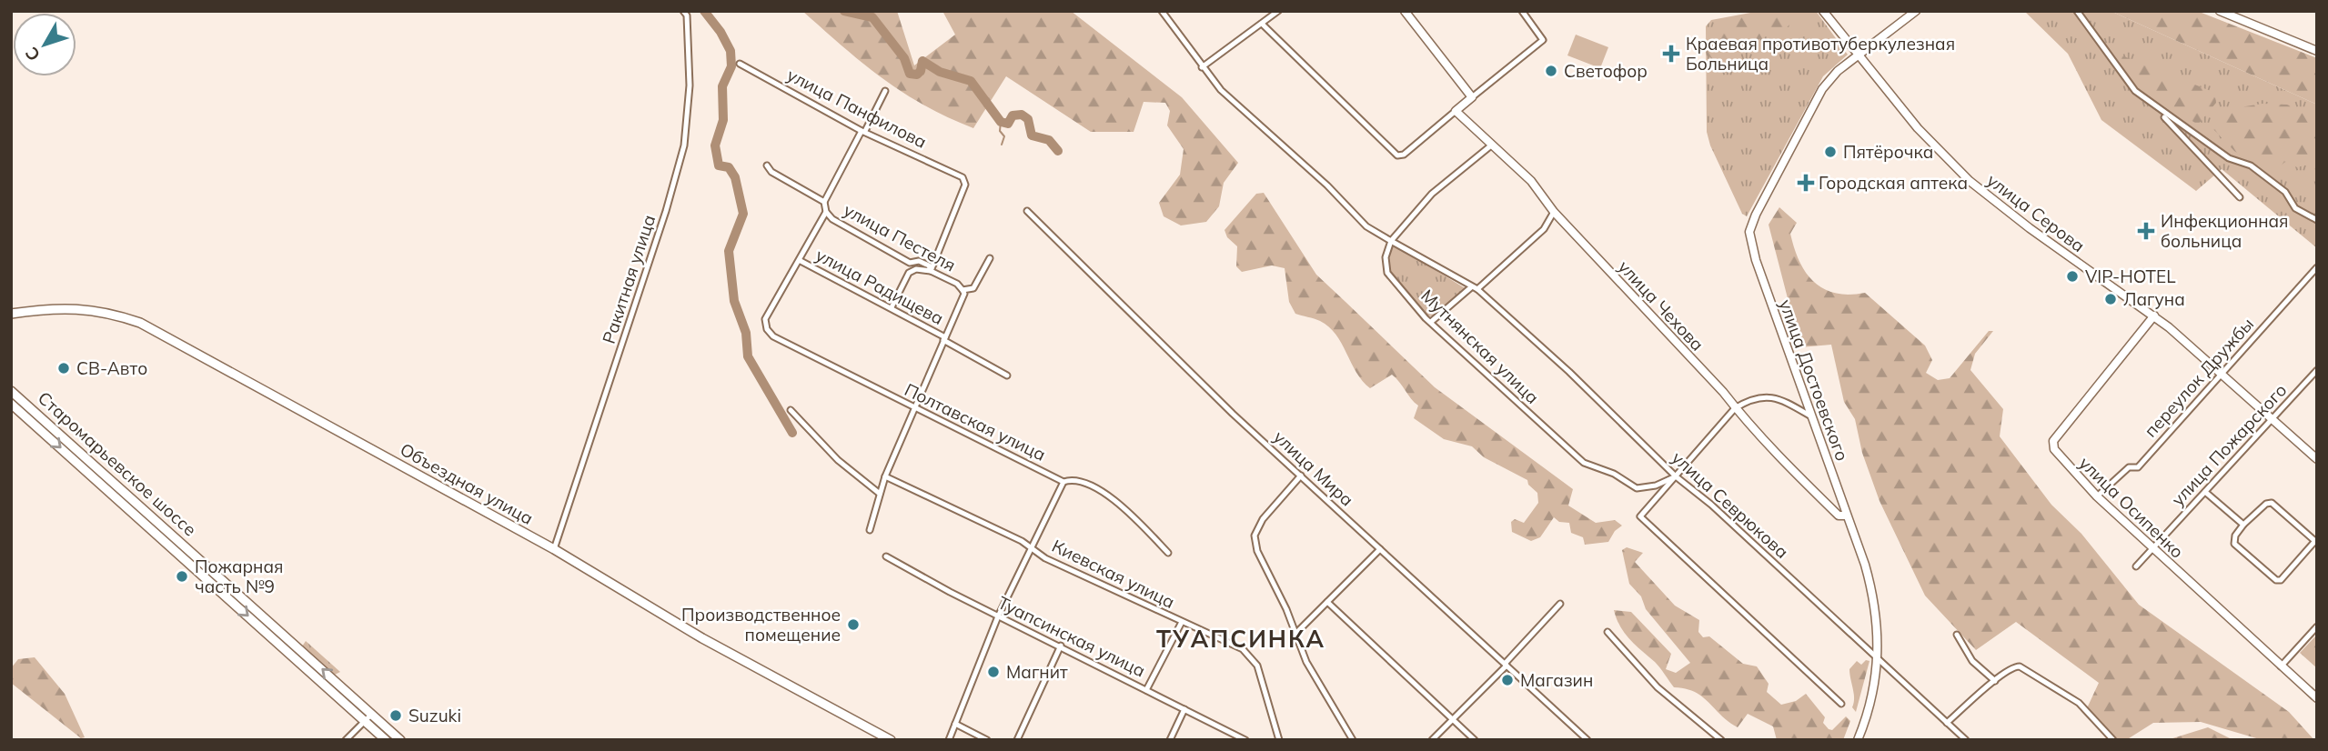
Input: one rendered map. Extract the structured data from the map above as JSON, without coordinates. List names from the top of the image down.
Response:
{
  "streets": {
    "main road": ["Старомарьевское шоссе", "Объездная улица"],
    "street": [
      "улица Панфилова",
      "улица Серова",
      "улица Пестеля",
      "Ракитная улица",
      "улица Радищева",
      "улица Чехова",
      "Мутнянская улица",
      "переулок Дружбы",
      "улица Достоевского",
      "Полтавская улица",
      "улица Пожарского",
      "улица Мира",
      "улица Севрюкова",
      "улица Осипенко",
      "Киевская улица",
      "Туапсинская улица"
    ]
  },
  "crossings": [
    ["улица Панфилова", "улица Пестеля"],
    ["улица Серова", "переулок Дружбы"],
    ["улица Серова", "улица Достоевского"],
    ["улица Серова", "улица Пожарского"],
    ["улица Серова", "улица Осипенко"],
    ["Ракитная улица", "Объездная улица"],
    ["улица Радищева", "Полтавская улица"],
    ["улица Чехова", "улица Достоевского"],
    ["Мутнянская улица", "улица Севрюкова"],
    ["переулок Дружбы", "улица Осипенко"],
    ["улица Достоевского", "улица Севрюкова"],
    ["улица Пожарского", "улица Осипенко"]
  ],
  "districts": ["ТУАПСИНКА"],
  "places": {
    "health": ["Краевая противотуберкулезная Больница", "Городская аптека", "Инфекционная больница"],
    "other": [
      "Светофор",
      "Пятёрочка",
      "VIP-HOTEL",
      "Лагуна",
      "СВ-Авто",
      "Пожарная часть №9",
      "Производственное помещение",
      "Магнит",
      "Магазин",
      "Suzuki"
    ]
  },
  "north": "bottom left"
}
